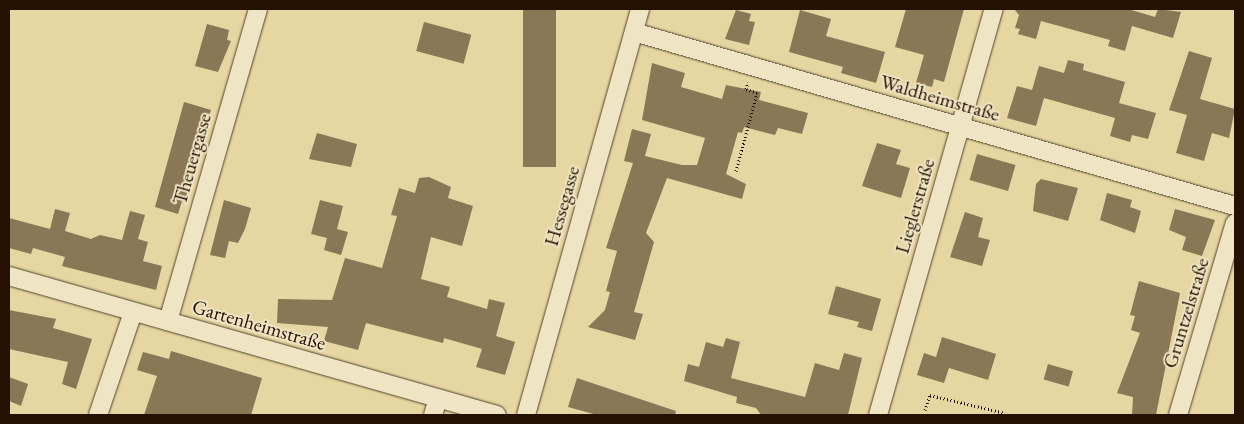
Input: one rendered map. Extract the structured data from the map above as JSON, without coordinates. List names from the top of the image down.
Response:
{
  "streets": {
    "street": [
      "Waldheimstraße",
      "Theuergasse",
      "Hessegasse",
      "Lieglerstraße",
      "Gruntzelstraße",
      "Gartenheimstraße"
    ]
  },
  "crossings": [
    ["Waldheimstraße", "Hessegasse"],
    ["Waldheimstraße", "Lieglerstraße"],
    ["Theuergasse", "Gartenheimstraße"]
  ]
}
